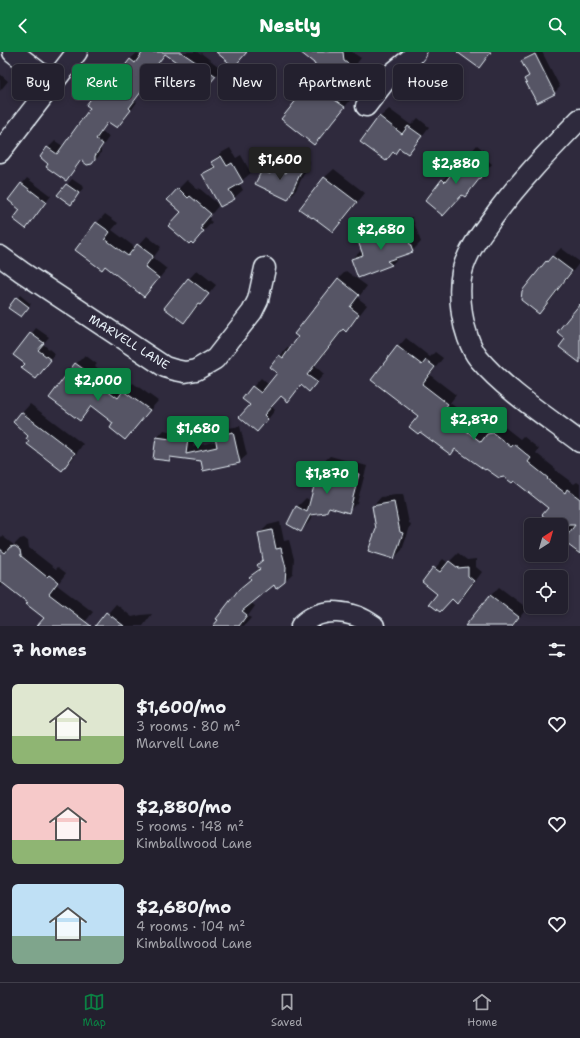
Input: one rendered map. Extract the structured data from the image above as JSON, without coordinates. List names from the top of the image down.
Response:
{
  "streets": {
    "street": ["MARVELL LANE"]
  },
  "north": "top right",
  "page": {
    "header": "Nestly",
    "chip": [
      "Buy",
      "Rent",
      "Filters",
      "New",
      "Apartment",
      "House"
    ],
    "price": [
      "$1,600",
      "$2,880",
      "$2,680",
      "$2,000",
      "$2,870",
      "$1,680",
      "$1,870"
    ],
    "heading": "7 homes",
    "list": [
      {
        "name": "$1,600/mo",
        "note": "3 rooms · 80 m² · Marvell Lane"
      },
      {
        "name": "$2,880/mo",
        "note": "5 rooms · 148 m² · Kimballwood Lane"
      },
      {
        "name": "$2,680/mo",
        "note": "4 rooms · 104 m² · Kimballwood Lane"
      }
    ],
    "tabs": ["Map", "Saved", "Home"]
  }
}
